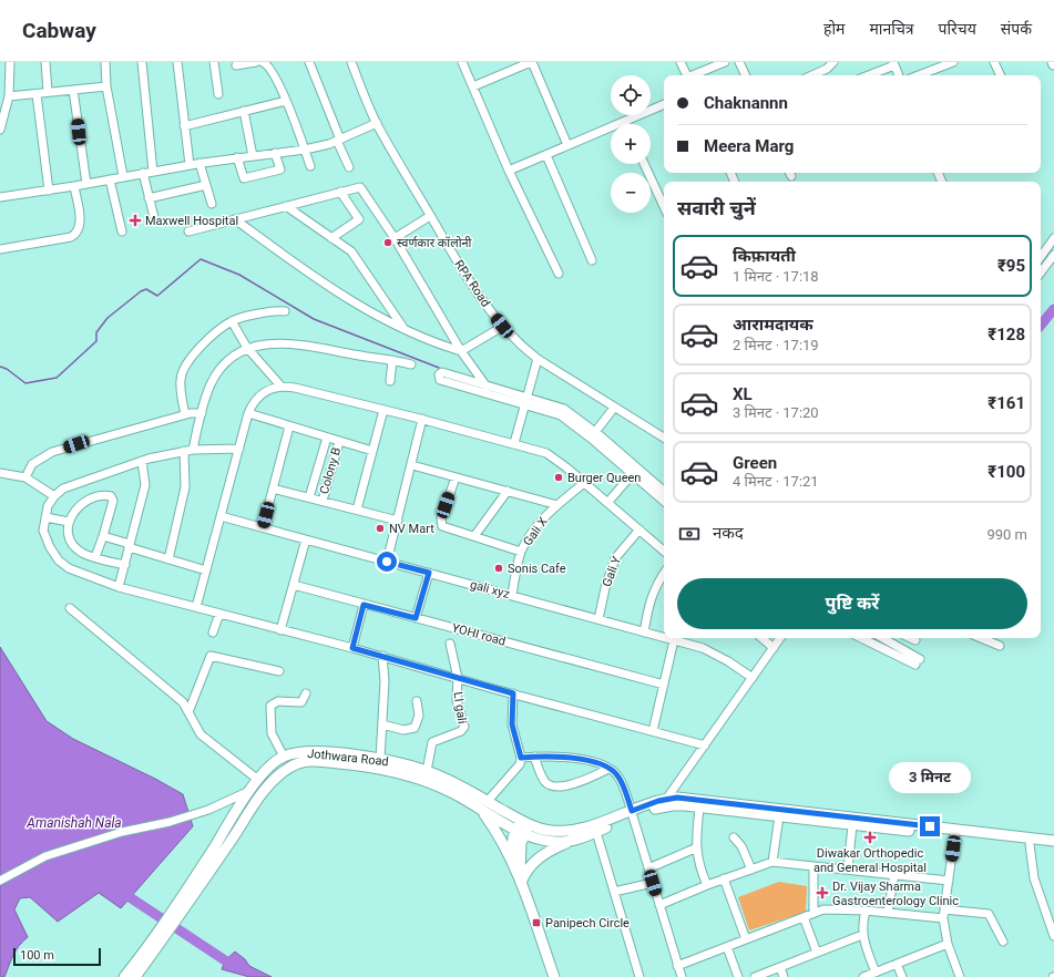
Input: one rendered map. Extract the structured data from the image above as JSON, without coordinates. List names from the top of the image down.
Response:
{
  "streets": {
    "main road": ["Jothwara Road"],
    "street": [
      "RPA Road",
      "Colony B",
      "Gali X",
      "Gali Y",
      "gali xyz",
      "YOHI road",
      "LI gali"
    ]
  },
  "crossings": [
    ["Gali X", "gali xyz"],
    ["Gali Y", "gali xyz"],
    ["LI gali", "Jothwara Road"]
  ],
  "water": ["Amanishah Nala"],
  "places": {
    "health": ["Maxwell Hospital", "Diwakar Orthopedic and General Hospital", "Dr. Vijay Sharma Gastroenterology Clinic"],
    "other": [
      "स्वर्णकार कॉलोनी",
      "Burger Queen",
      "NV Mart",
      "Sonis Cafe"
    ],
    "transit": ["Panipech Circle"]
  },
  "scale_bar": "100 m",
  "page": {
    "header": "Cabway",
    "nav": [
      "होम",
      "मानचित्र",
      "परिचय",
      "संपर्क"
    ],
    "map_buttons": ["+", "−"],
    "banner": ["Chaknannn", "Meera Marg"],
    "heading": "सवारी चुनें",
    "list": [
      {
        "name": "किफ़ायती",
        "note": "1 मिनट · 17:18",
        "value": "₹95"
      },
      {
        "name": "आरामदायक",
        "note": "2 मिनट · 17:19",
        "value": "₹128"
      },
      {
        "name": "XL",
        "note": "3 मिनट · 17:20",
        "value": "₹161"
      },
      {
        "name": "Green",
        "note": "4 मिनट · 17:21",
        "value": "₹100"
      }
    ],
    "pay": ["नकद", "990 m"],
    "buttons": "पुष्टि करें",
    "bubble": "3 मिनट",
    "scale": "100 m"
  }
}
